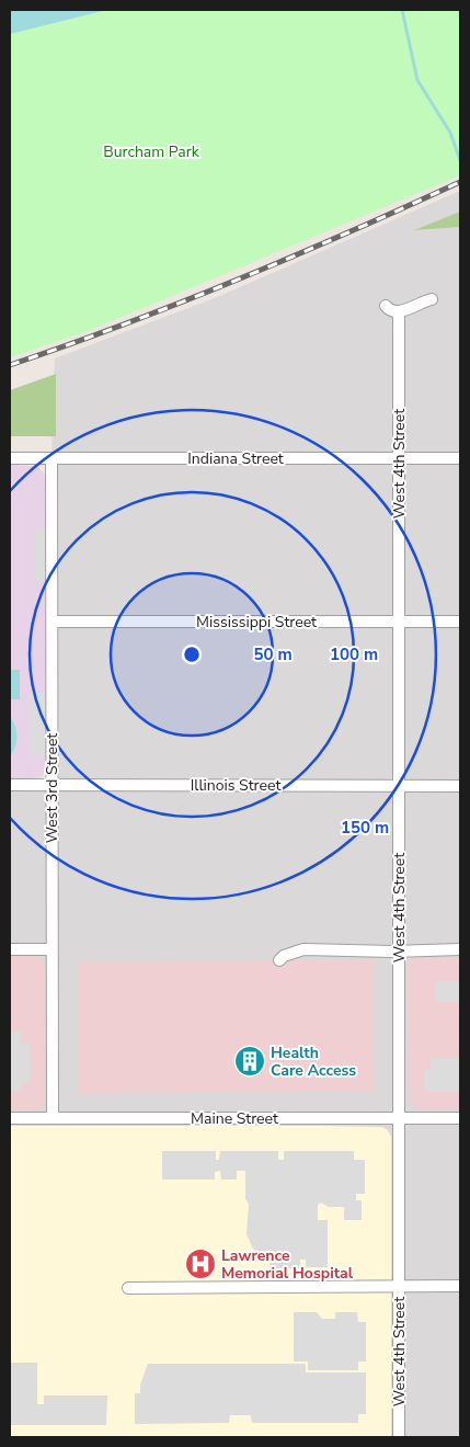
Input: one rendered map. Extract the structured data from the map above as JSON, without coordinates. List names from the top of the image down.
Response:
{
  "streets": {
    "street": [
      "Indiana Street",
      "West 4th Street",
      "Mississippi Street",
      "Illinois Street",
      "West 3rd Street",
      "Maine Street"
    ]
  },
  "crossings": [
    ["Indiana Street", "West 4th Street"],
    ["Indiana Street", "West 3rd Street"],
    ["West 4th Street", "Mississippi Street"],
    ["West 4th Street", "Illinois Street"],
    ["West 4th Street", "Maine Street"],
    ["Mississippi Street", "West 3rd Street"],
    ["Illinois Street", "West 3rd Street"],
    ["West 3rd Street", "Maine Street"]
  ],
  "parks": ["Burcham Park"],
  "places": {
    "building": ["Health Care Access"],
    "hospital": ["Lawrence Memorial Hospital"]
  },
  "rings": ["50 m", "100 m", "150 m"]
}
